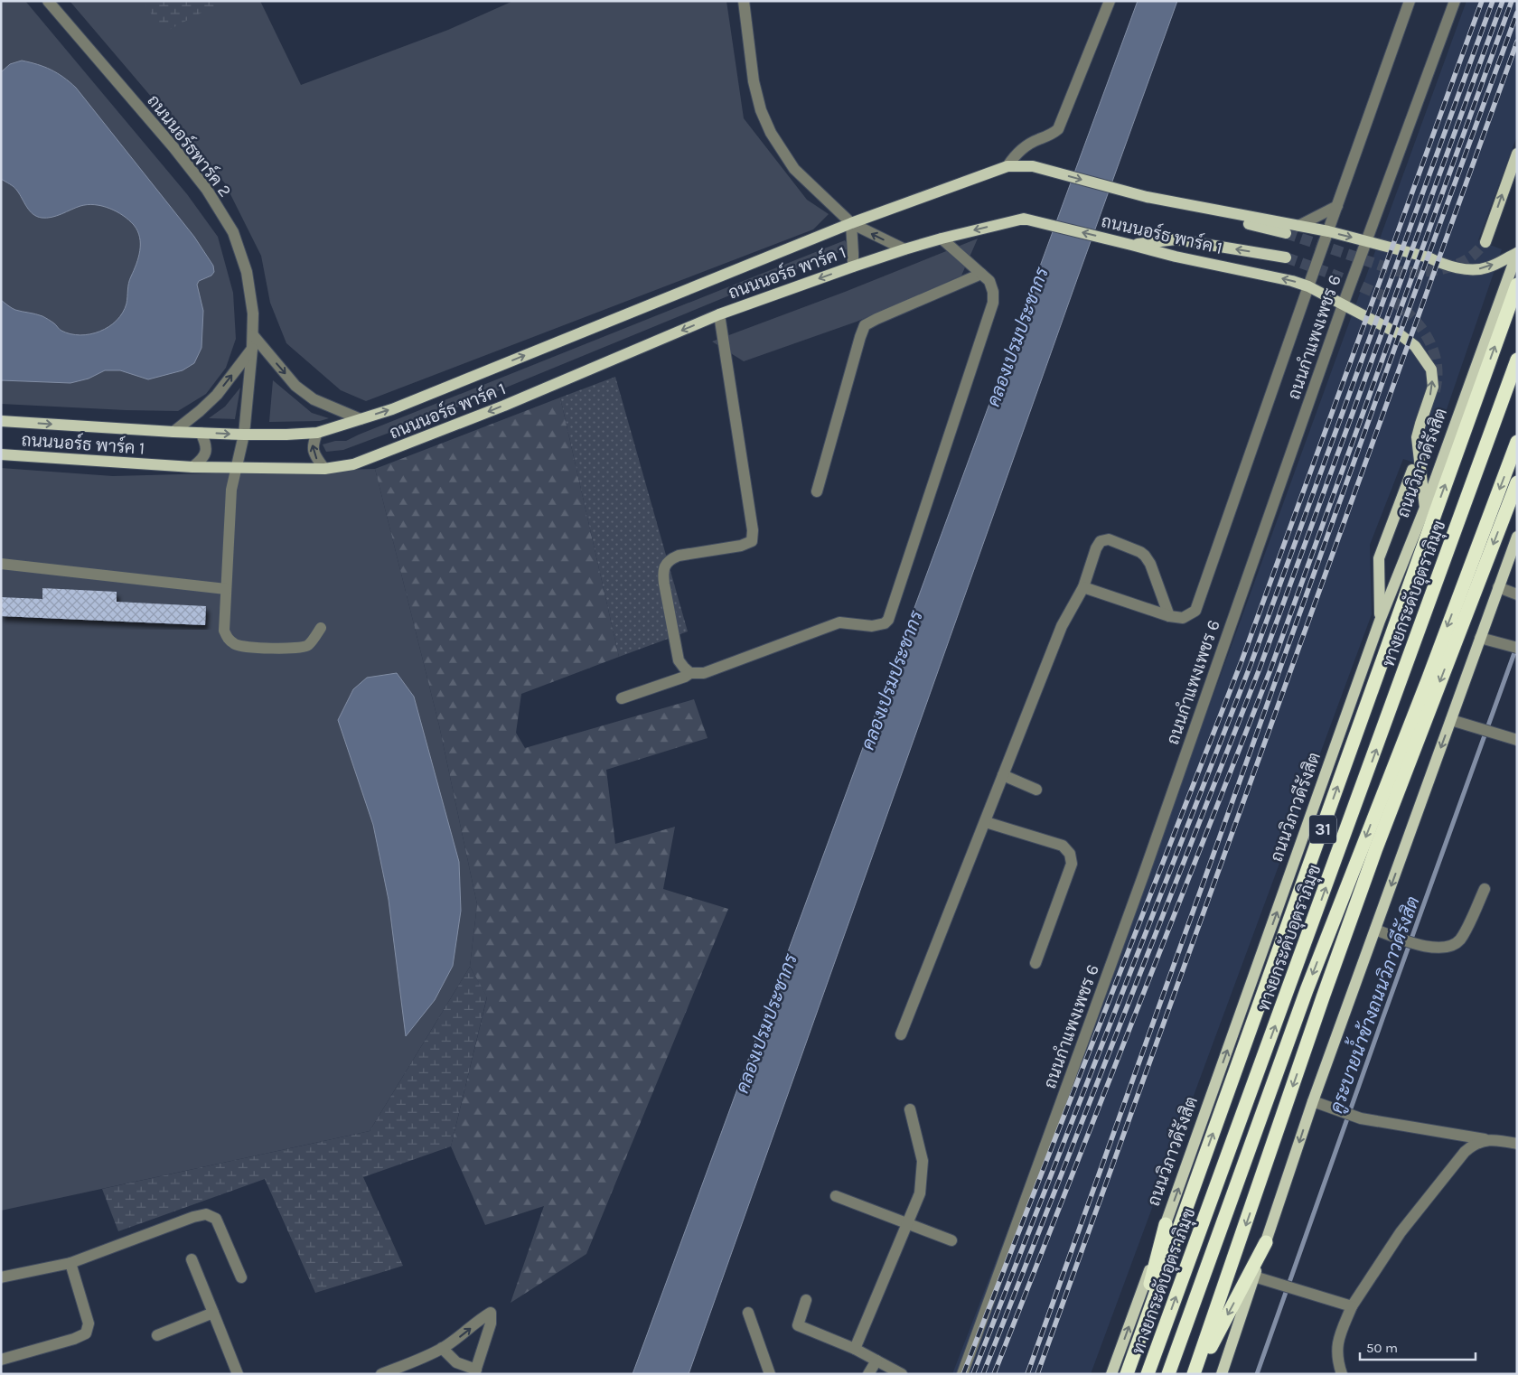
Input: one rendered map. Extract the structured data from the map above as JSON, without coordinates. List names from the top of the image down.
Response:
{
  "streets": {
    "highway": ["ถนนวิภาวดีรังสิต", "ทางยกระดับอุตราภิมุข", "31"],
    "main road": ["ถนนนอร์ธ พาร์ค 1"],
    "street": ["ถนนนอร์ธพาร์ค 2", "ถนนกำแพงเพชร 6"]
  },
  "crossings": [
    ["ถนนนอร์ธพาร์ค 2", "ถนนนอร์ธ พาร์ค 1"],
    ["ถนนนอร์ธ พาร์ค 1", "ถนนกำแพงเพชร 6"],
    ["ถนนนอร์ธ พาร์ค 1", "ถนนวิภาวดีรังสิต"]
  ],
  "water": ["คลองเปรมประชากร", "คูระบายน้ำข้างถนนวิภาวดีรังสิต"],
  "scale_bar": "50 m"
}
